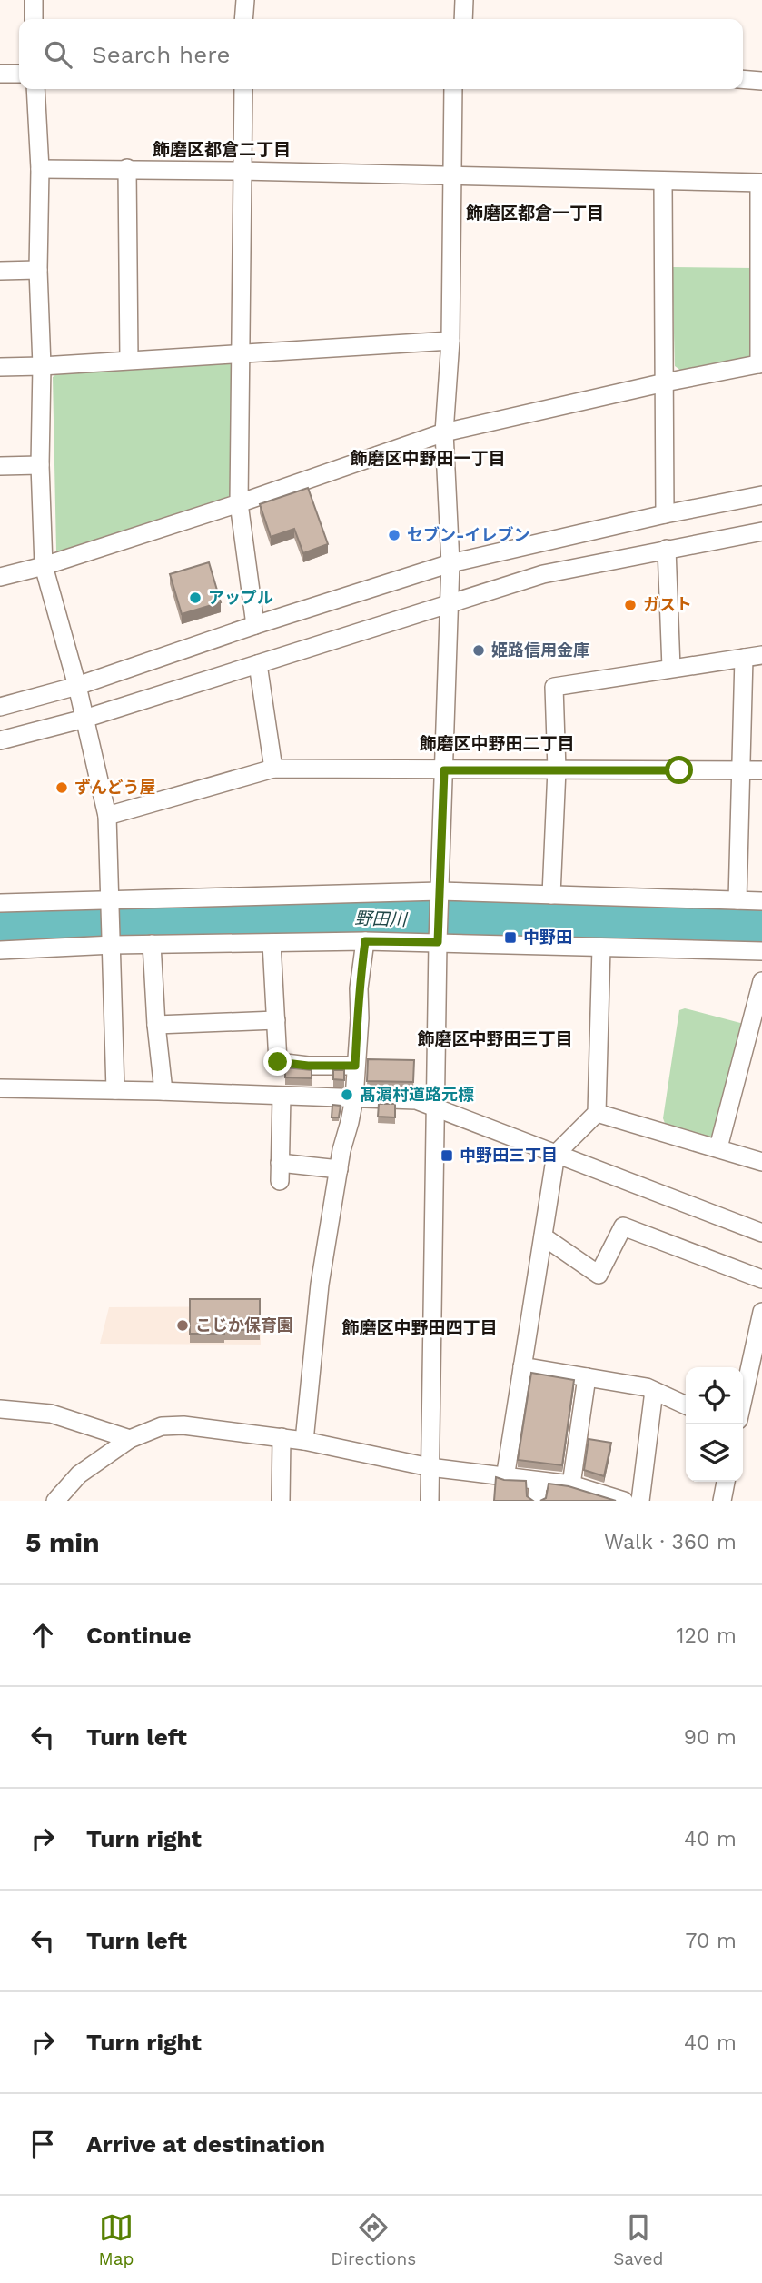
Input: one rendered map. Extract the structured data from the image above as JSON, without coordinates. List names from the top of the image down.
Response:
{
  "districts": [
    "飾磨区都倉二丁目",
    "飾磨区都倉一丁目",
    "飾磨区中野田一丁目",
    "飾磨区中野田二丁目",
    "飾磨区中野田三丁目",
    "飾磨区中野田四丁目"
  ],
  "water": ["野田川"],
  "places": {
    "other": [
      "セブン-イレブン",
      "アップル",
      "ガスト",
      "姫路信用金庫",
      "ずんどう屋",
      "髙濵村道路元標",
      "こじか保育園"
    ],
    "transit": ["中野田", "中野田三丁目"]
  },
  "page": {
    "search": "Search here",
    "heading": ["5 min", "Walk · 360 m"],
    "list": [
      ["Continue", "120 m"],
      ["Turn left", "90 m"],
      ["Turn right", "40 m"],
      ["Turn left", "70 m"],
      ["Turn right", "40 m"],
      "Arrive at destination"
    ],
    "nav": ["Map", "Directions", "Saved"]
  }
}
